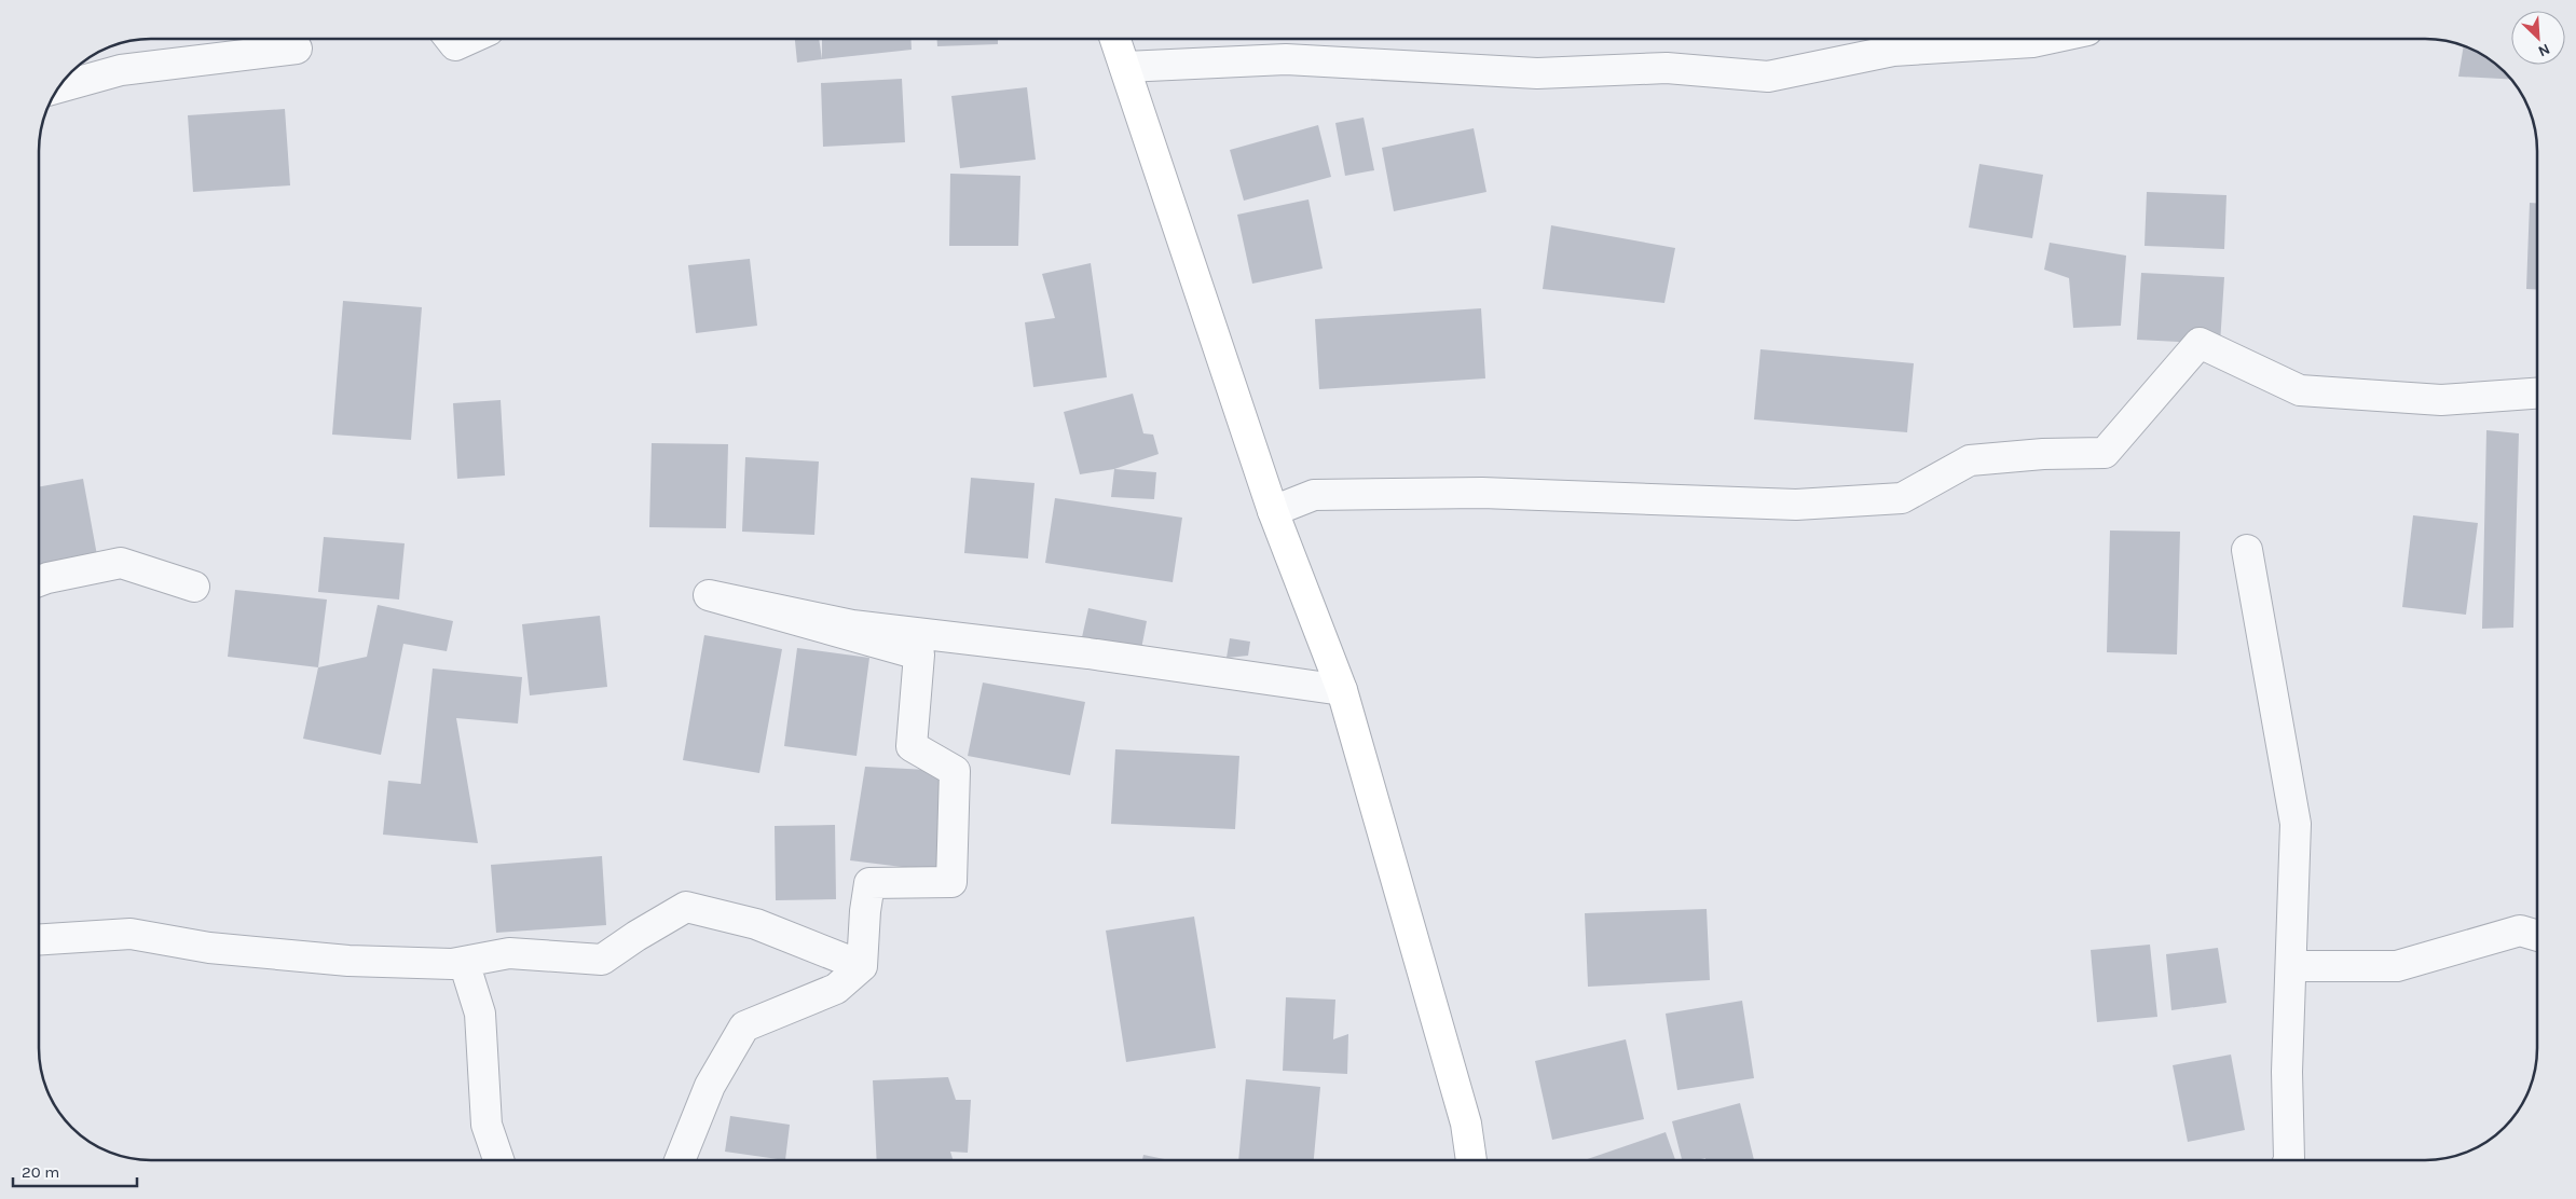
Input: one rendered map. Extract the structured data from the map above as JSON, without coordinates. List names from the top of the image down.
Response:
{
  "scale_bar": "20 m",
  "north": "bottom right"
}
